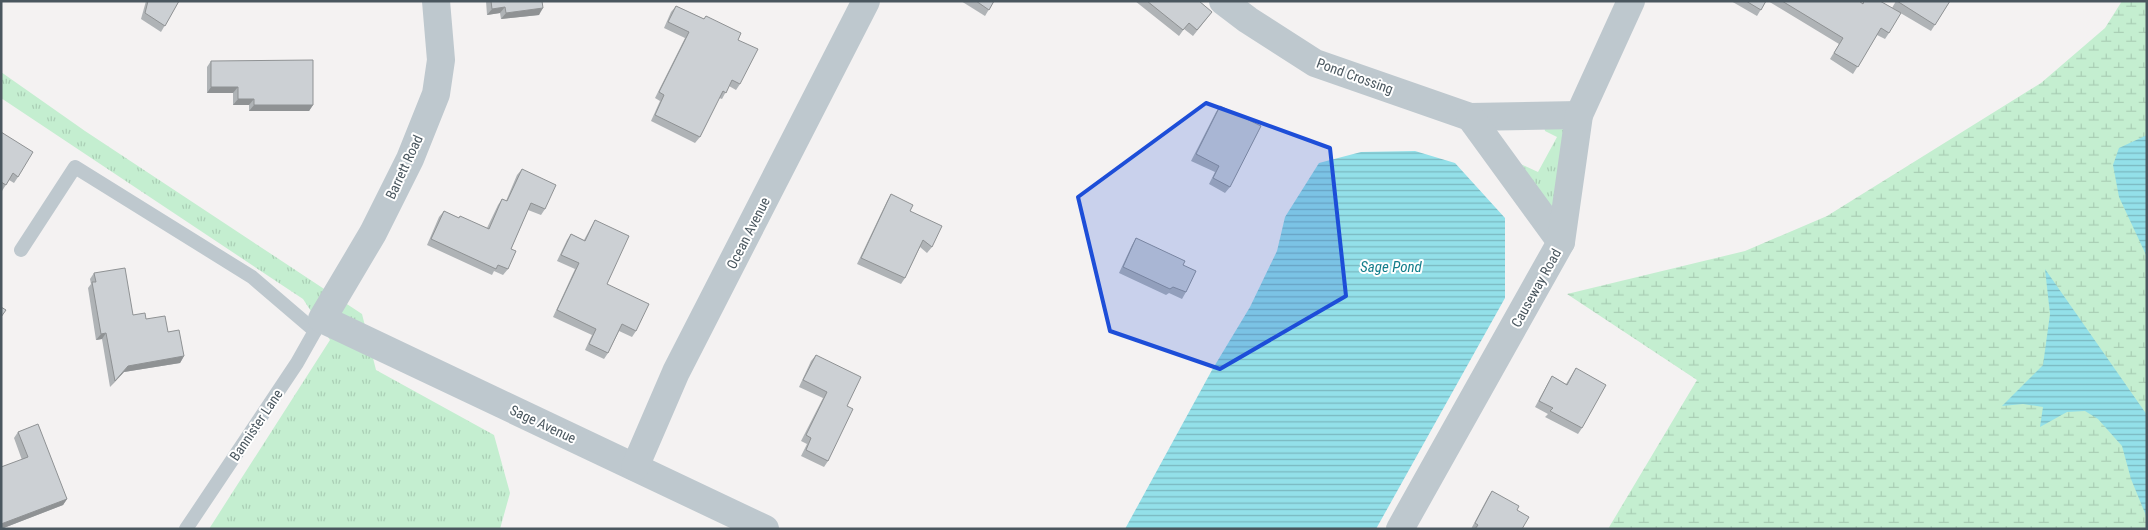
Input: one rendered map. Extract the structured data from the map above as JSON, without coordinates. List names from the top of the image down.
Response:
{
  "streets": {
    "street": [
      "Pond Crossing",
      "Barrett Road",
      "Ocean Avenue",
      "Causeway Road",
      "Sage Avenue"
    ],
    "lane": ["Bannister Lane"]
  },
  "crossings": [
    ["Pond Crossing", "Causeway Road"],
    ["Barrett Road", "Sage Avenue"],
    ["Barrett Road", "Bannister Lane"],
    ["Ocean Avenue", "Sage Avenue"],
    ["Sage Avenue", "Bannister Lane"]
  ],
  "water": ["Sage Pond"]
}
